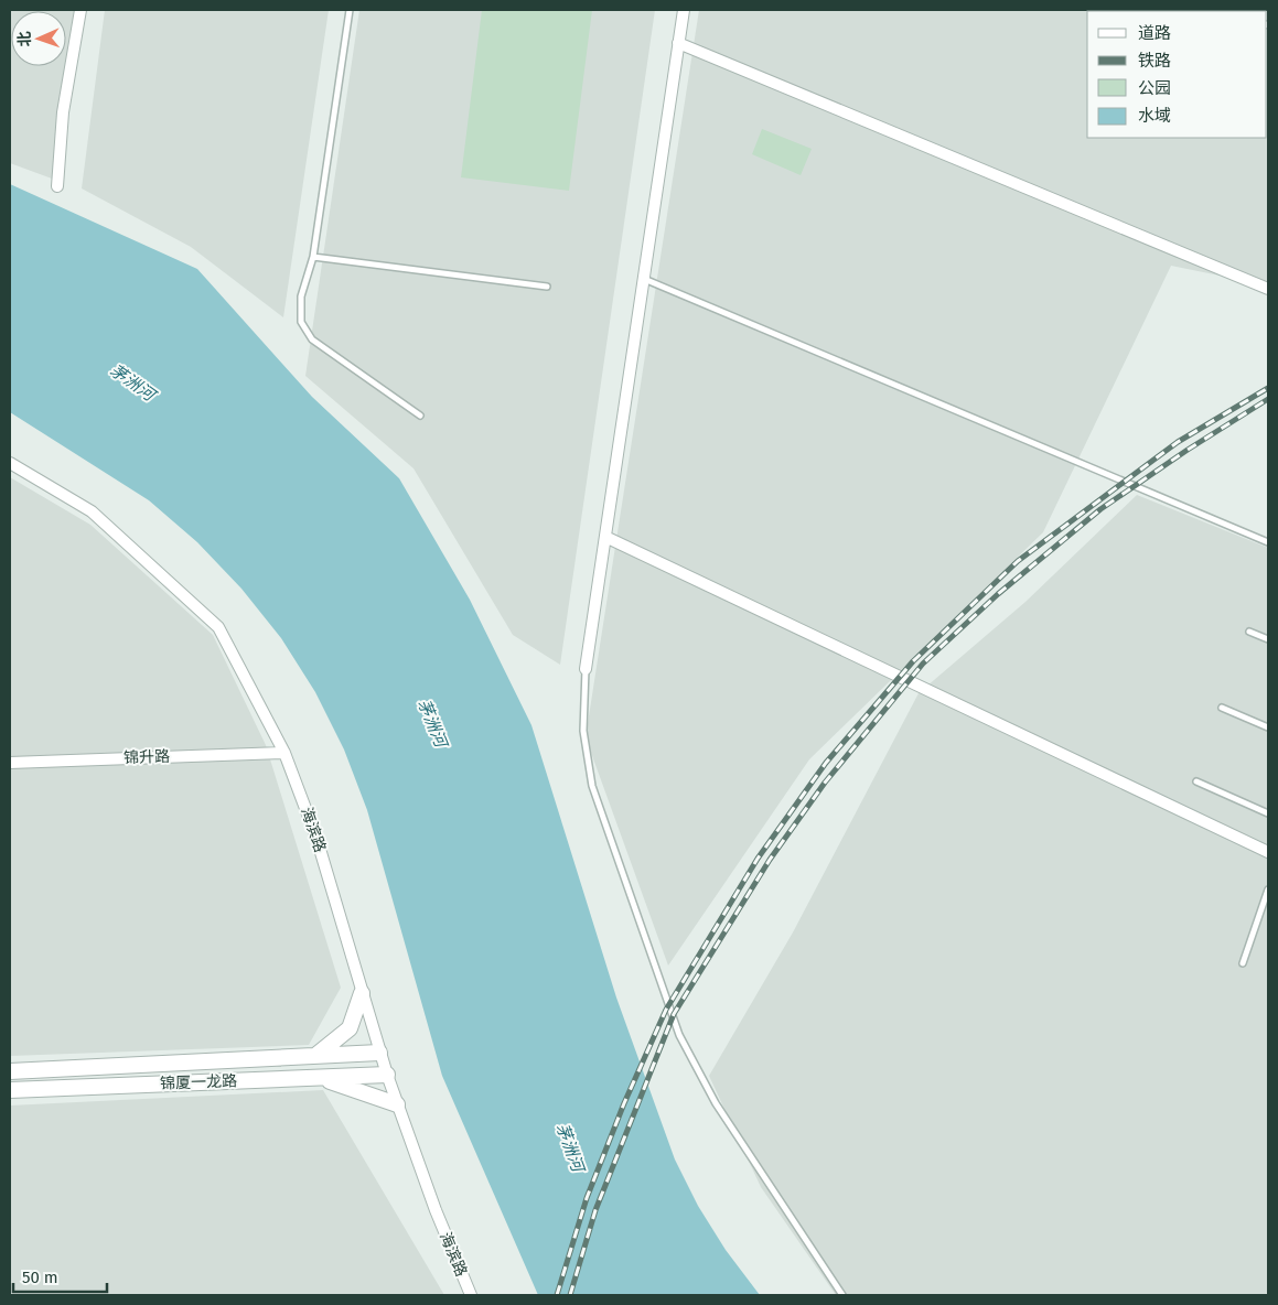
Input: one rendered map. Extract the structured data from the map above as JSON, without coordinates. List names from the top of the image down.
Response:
{
  "streets": {
    "street": ["锦升路", "海滨路", "锦厦一龙路"]
  },
  "crossings": [
    ["锦升路", "海滨路"],
    ["海滨路", "锦厦一龙路"]
  ],
  "water": ["茅洲河"],
  "legend": [
    "道路",
    "铁路",
    "公园",
    "水域"
  ],
  "scale_bar": "50 m",
  "north": "left"
}
